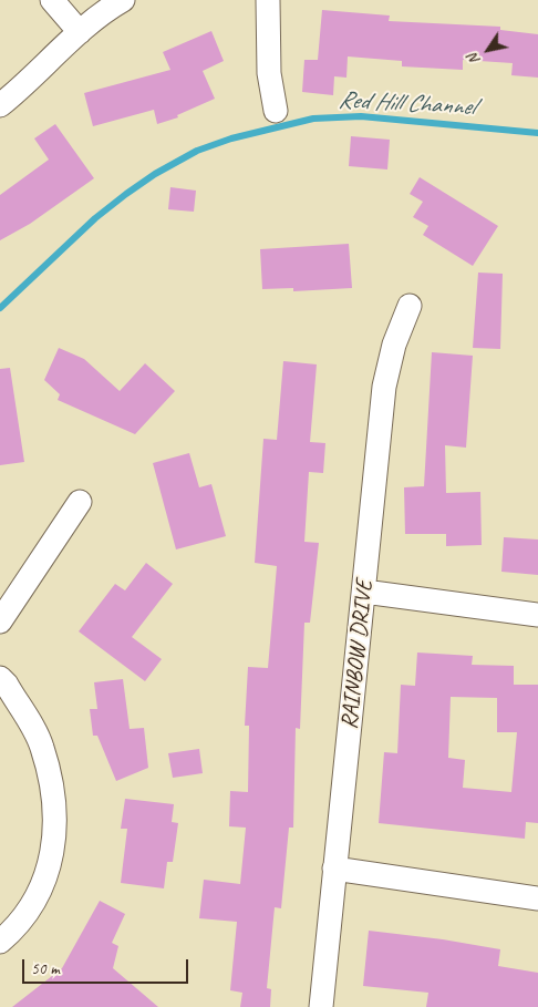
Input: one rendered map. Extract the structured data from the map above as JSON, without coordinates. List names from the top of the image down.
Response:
{
  "streets": {
    "street": ["RAINBOW DRIVE"]
  },
  "water": ["Red Hill Channel"],
  "scale_bar": "50 m",
  "north": "bottom left"
}
